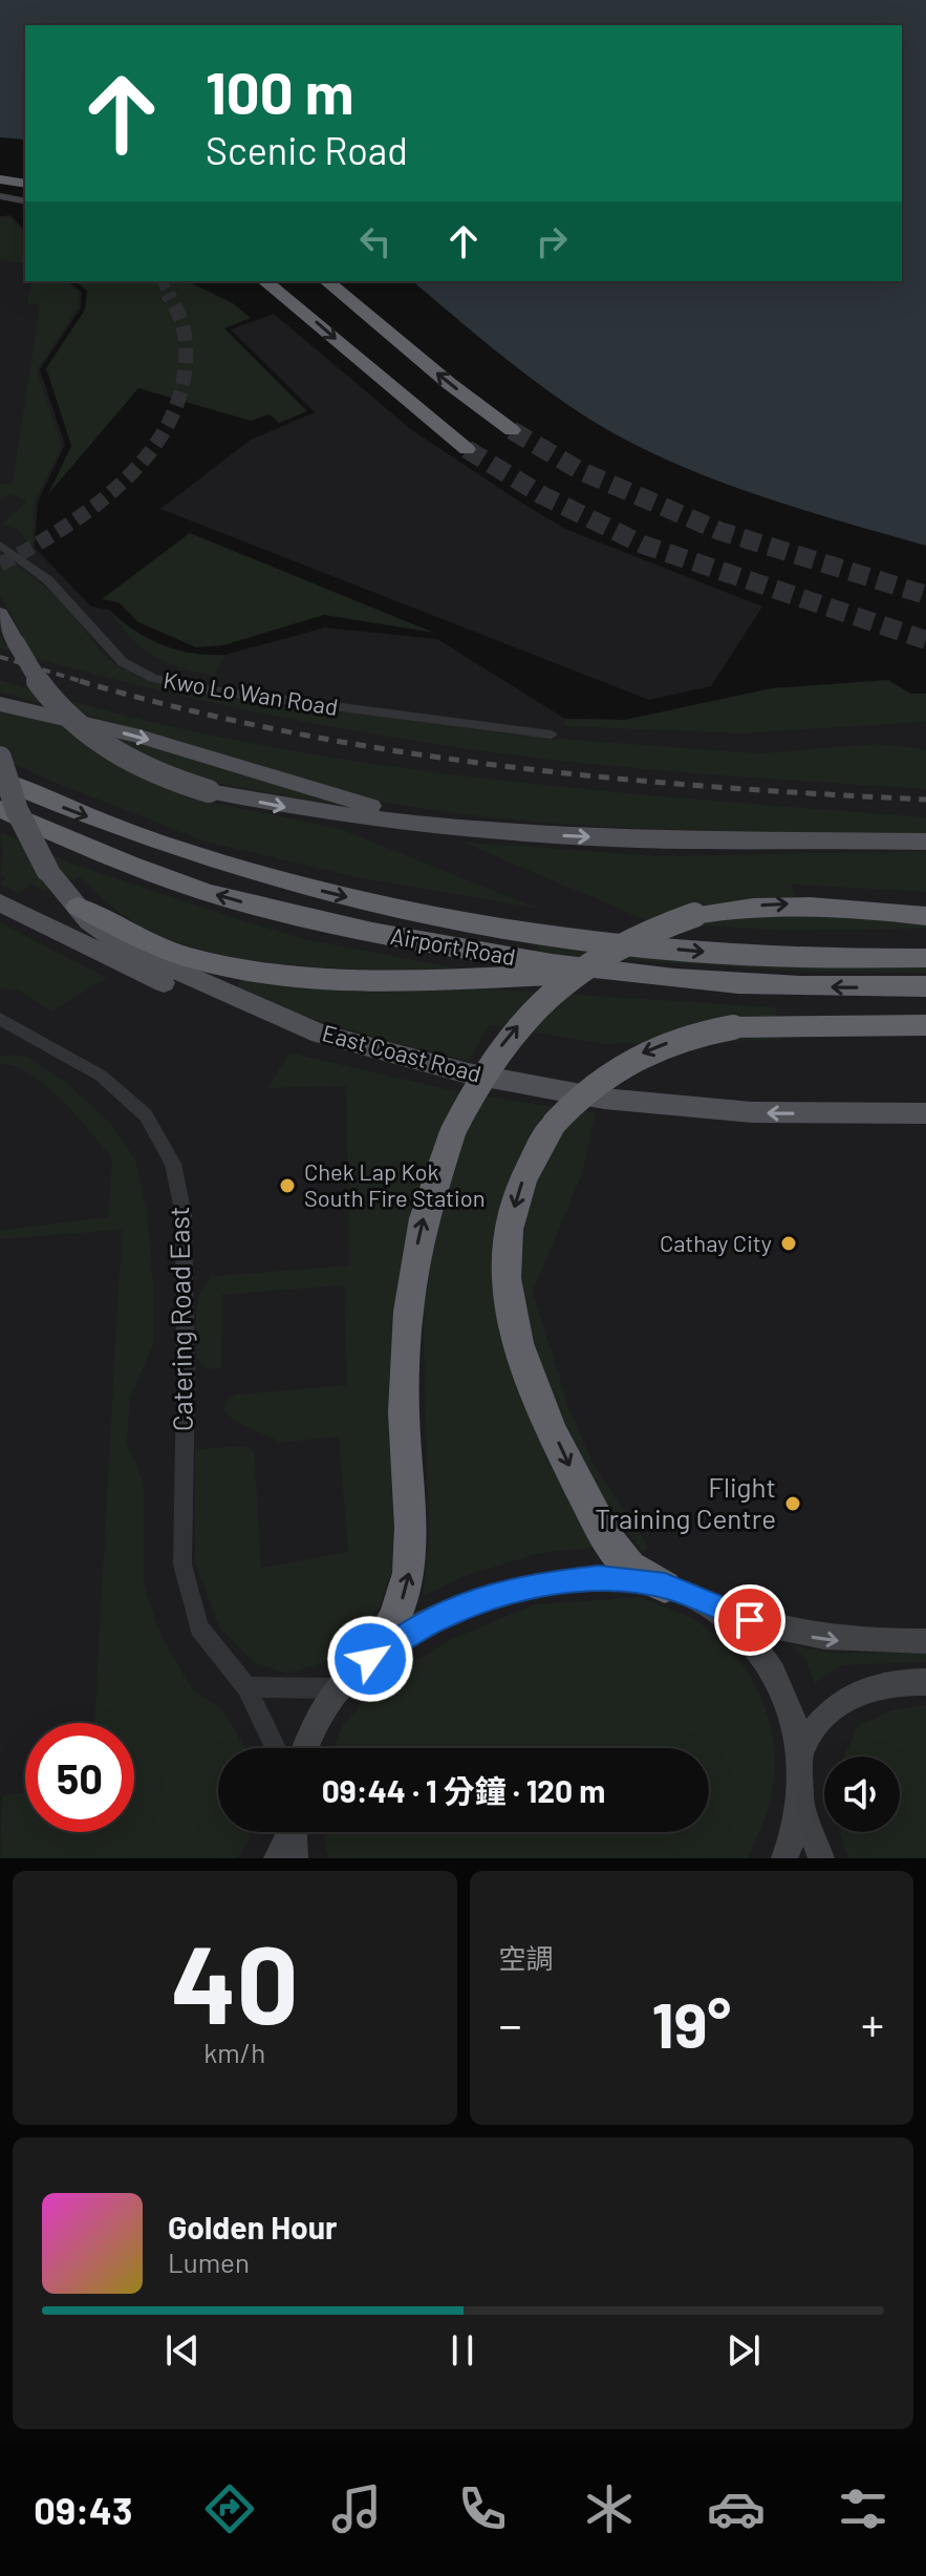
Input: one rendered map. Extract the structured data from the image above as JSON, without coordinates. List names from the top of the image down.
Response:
{
  "streets": {
    "highway": ["Airport Road"],
    "main road": ["East Coast Road"],
    "street": ["Kwo Lo Wan Road", "Catering Road East"]
  },
  "one_way": ["East Coast Road"],
  "places": ["Chek Lap Kok South Fire Station", "Cathay City", "Flight Training Centre"],
  "page": {
    "turn": ["100 m", "Scenic Road"],
    "limit": "50",
    "trip": "09:44 · 1 分鐘 · 120 m",
    "tile": [
      ["40", "km/h"],
      "空調"
    ],
    "heat": ["−", "19°", "+"],
    "song": ["Golden Hour", "Lumen"],
    "tabs": "09:43"
  }
}
